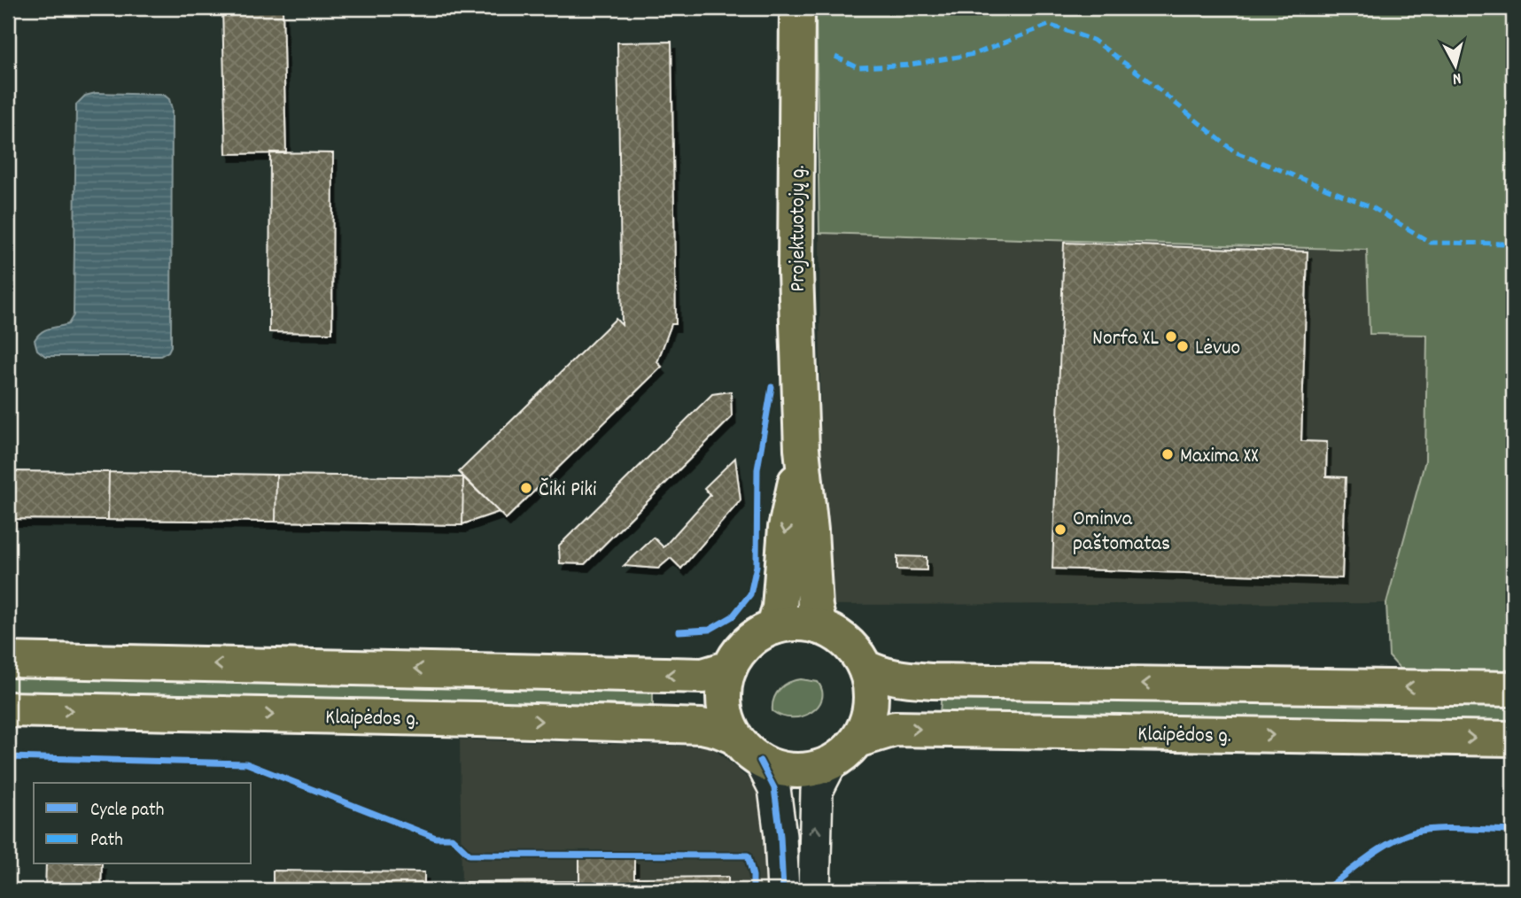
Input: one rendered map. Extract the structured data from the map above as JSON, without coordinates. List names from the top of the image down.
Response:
{
  "streets": {
    "main road": ["Projektuotojų g.", "Klaipėdos g."]
  },
  "crossings": [
    ["Projektuotojų g.", "Klaipėdos g."]
  ],
  "places": [
    "Norfa XL",
    "Lėvuo",
    "Maxima XX",
    "Čiki Piki",
    "Ominva paštomatas"
  ],
  "legend": ["Cycle path", "Path"],
  "north": "bottom"
}
